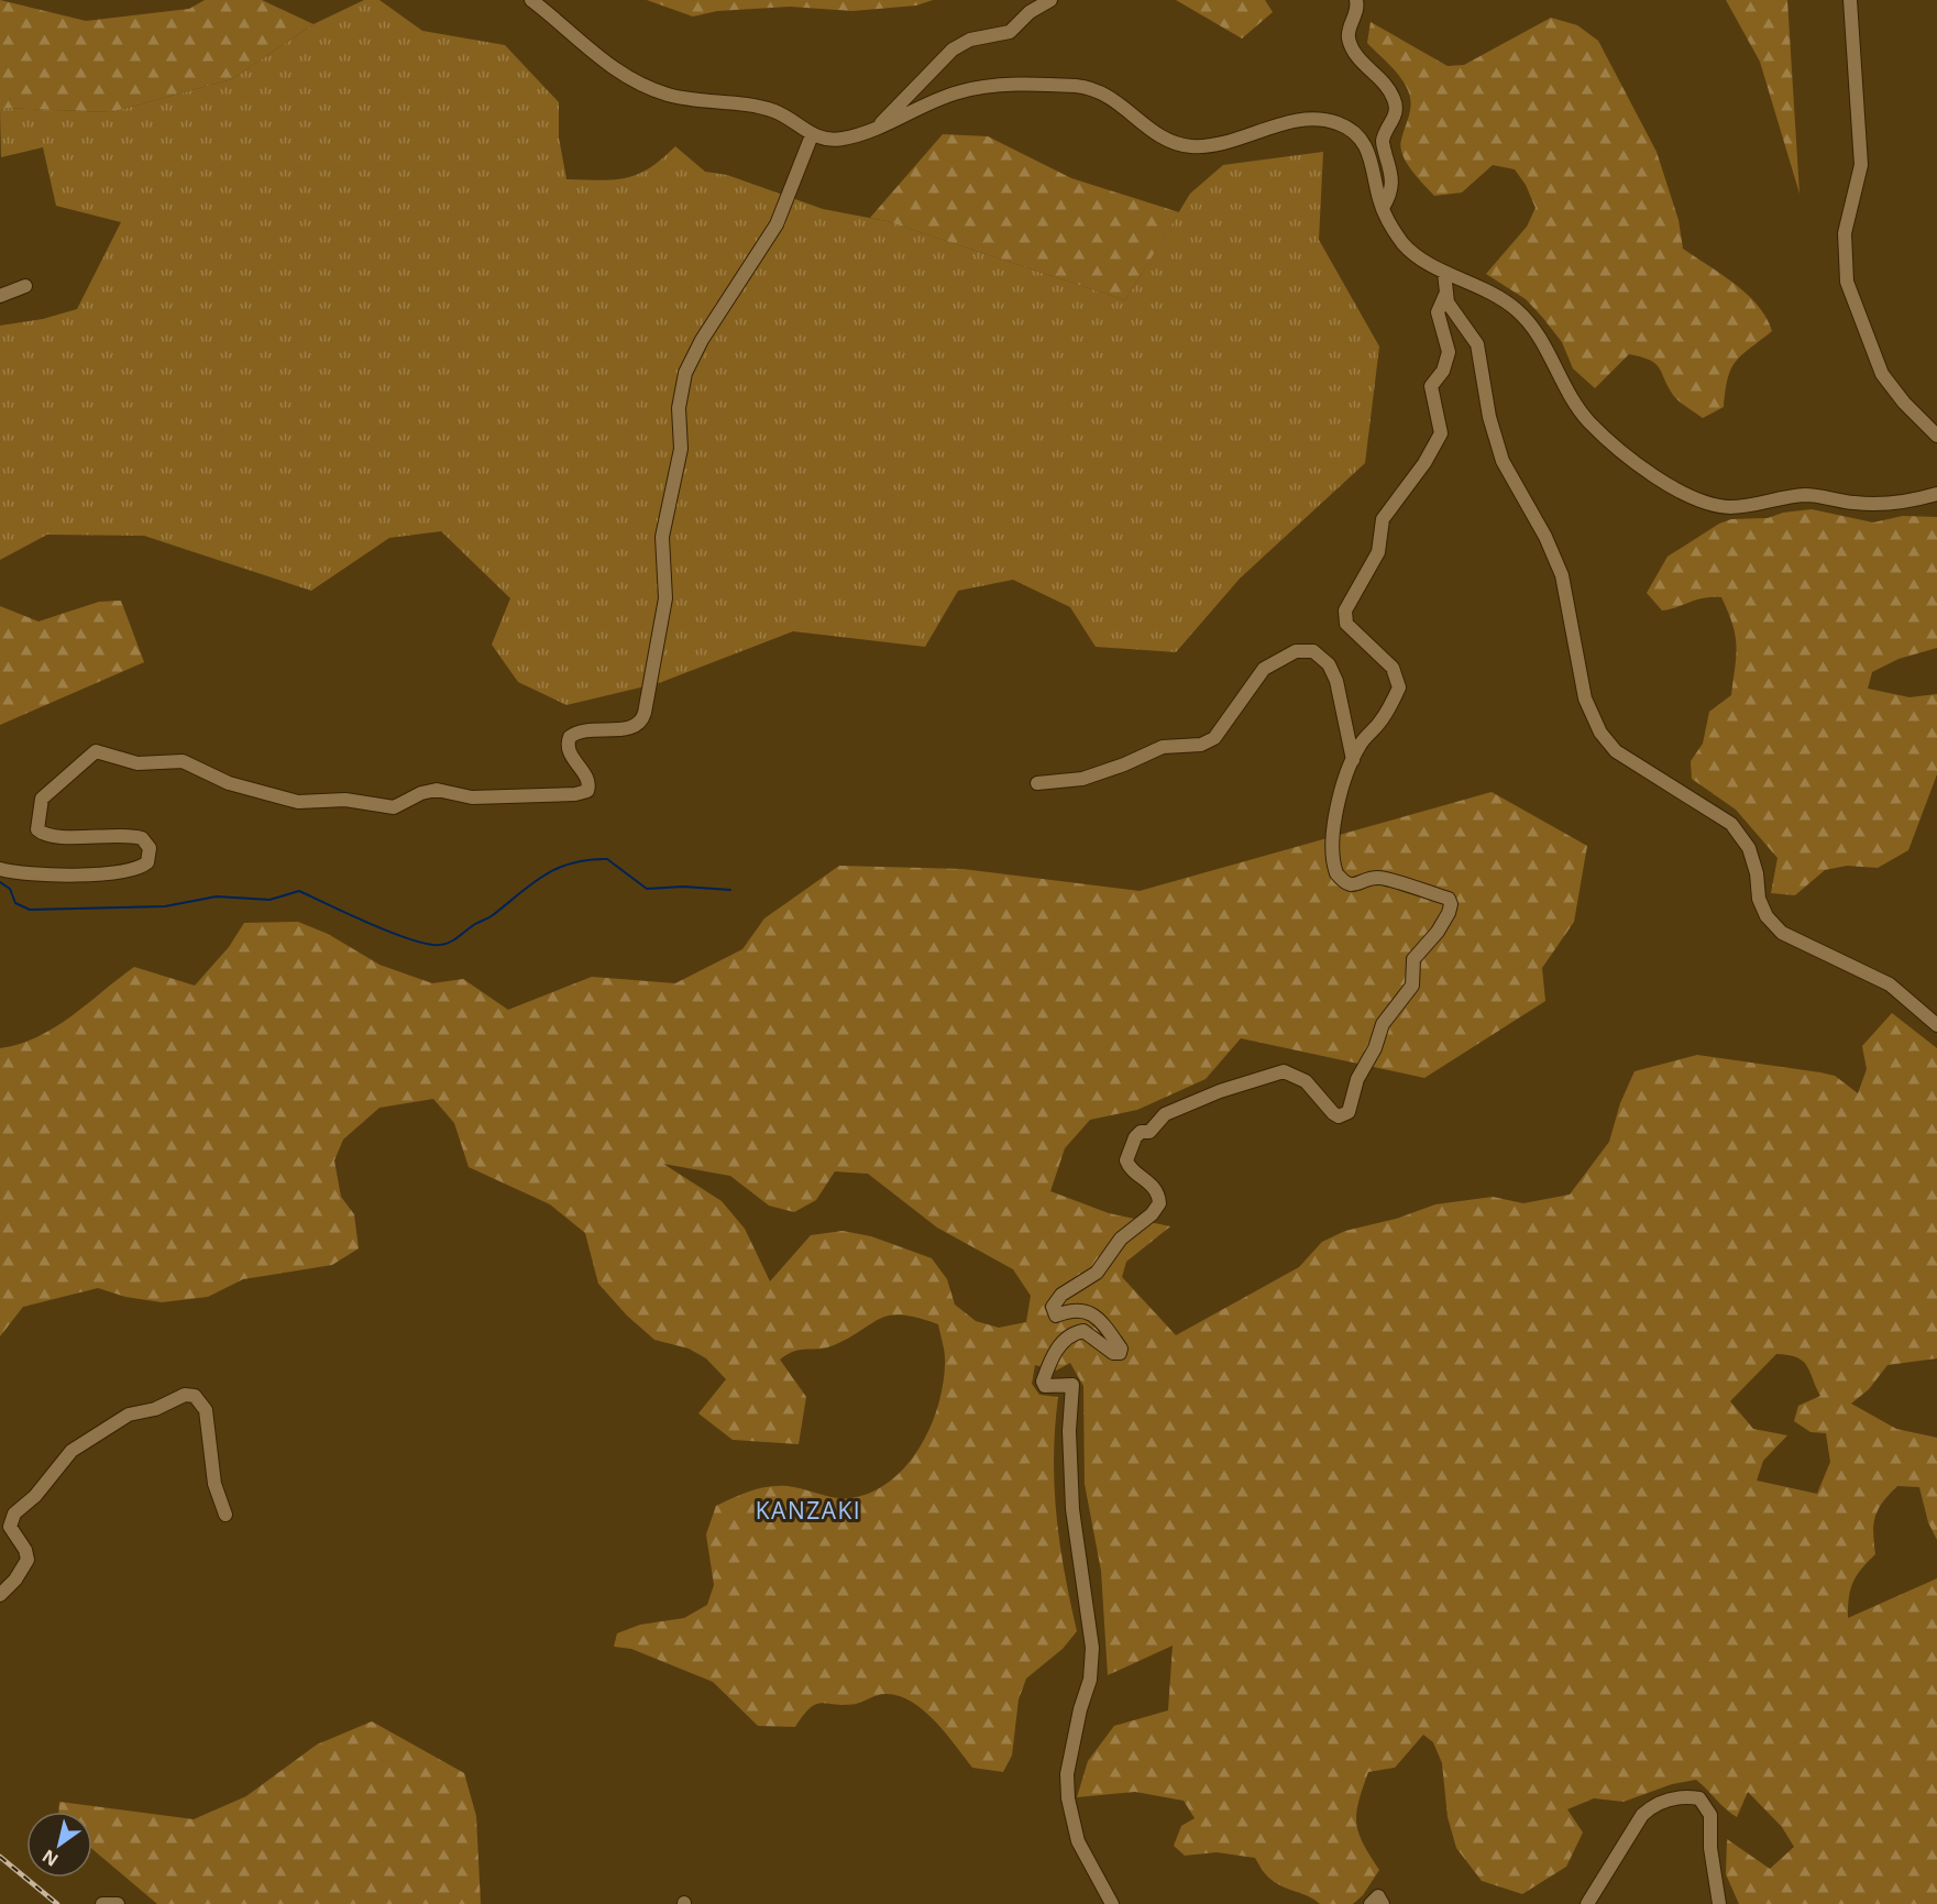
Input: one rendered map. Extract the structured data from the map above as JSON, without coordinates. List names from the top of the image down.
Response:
{
  "districts": ["KANZAKI"],
  "north": "bottom left"
}
